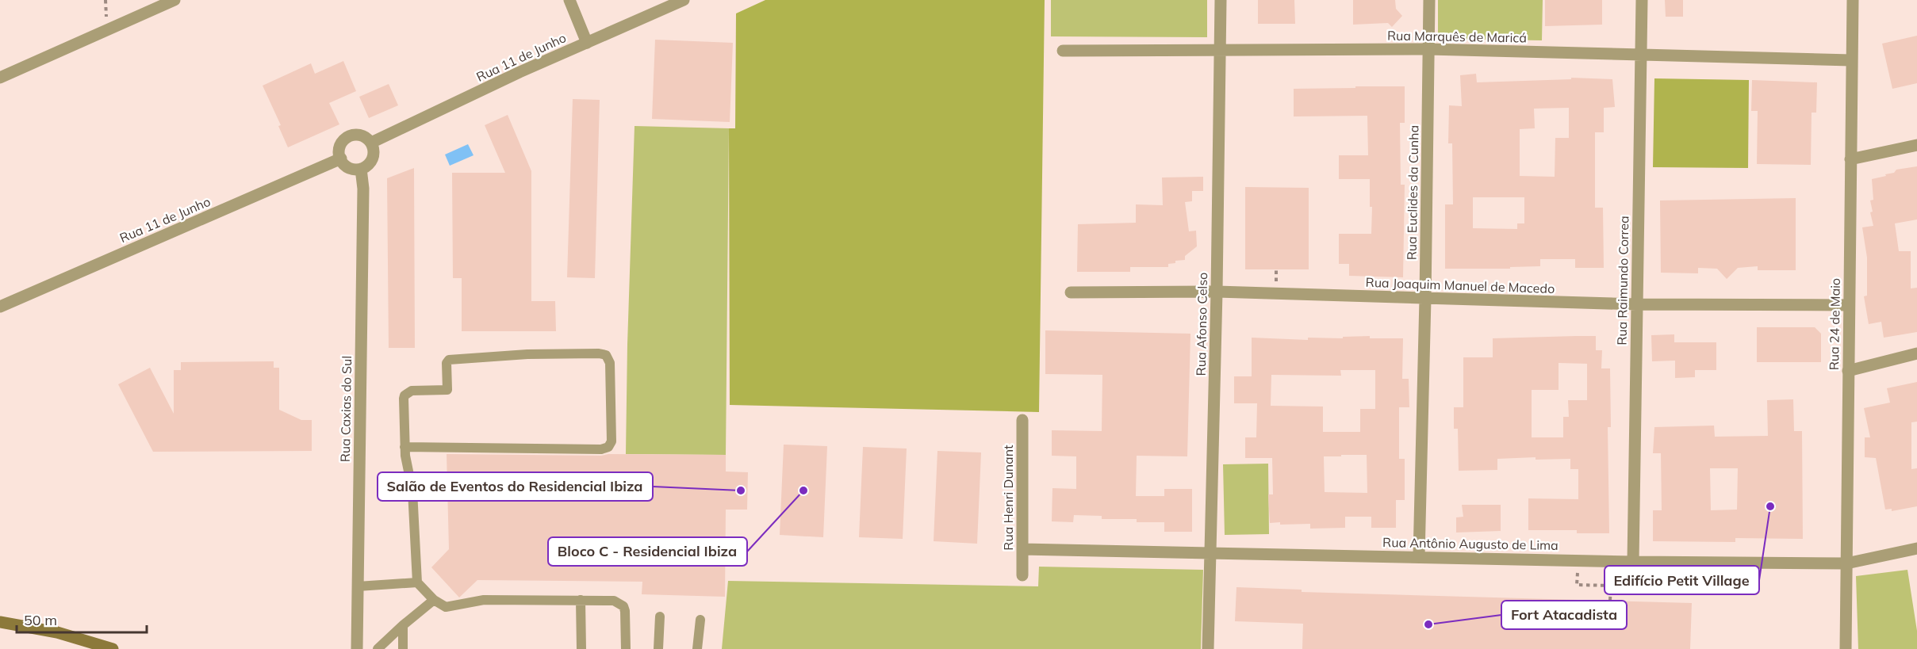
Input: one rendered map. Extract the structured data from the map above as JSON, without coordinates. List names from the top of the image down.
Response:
{
  "streets": {
    "street": [
      "Rua Marquês de Maricá",
      "Rua 11 de Junho",
      "Rua Euclides da Cunha",
      "Rua Raimundo Correa",
      "Rua Joaquim Manuel de Macedo",
      "Rua Afonso Celso",
      "Rua 24 de Maio",
      "Rua Caxias do Sul",
      "Rua Henri Dunant",
      "Rua Antônio Augusto de Lima"
    ]
  },
  "crossings": [
    ["Rua Marquês de Maricá", "Rua Euclides da Cunha"],
    ["Rua Marquês de Maricá", "Rua Raimundo Correa"],
    ["Rua Marquês de Maricá", "Rua Afonso Celso"],
    ["Rua Marquês de Maricá", "Rua 24 de Maio"],
    ["Rua 11 de Junho", "Rua Caxias do Sul"],
    ["Rua Euclides da Cunha", "Rua Joaquim Manuel de Macedo"],
    ["Rua Euclides da Cunha", "Rua Antônio Augusto de Lima"],
    ["Rua Raimundo Correa", "Rua Joaquim Manuel de Macedo"],
    ["Rua Raimundo Correa", "Rua Antônio Augusto de Lima"],
    ["Rua Joaquim Manuel de Macedo", "Rua Afonso Celso"],
    ["Rua Joaquim Manuel de Macedo", "Rua 24 de Maio"],
    ["Rua Afonso Celso", "Rua Antônio Augusto de Lima"],
    ["Rua 24 de Maio", "Rua Antônio Augusto de Lima"],
    ["Rua Henri Dunant", "Rua Antônio Augusto de Lima"]
  ],
  "places": [
    "Salão de Eventos do Residencial Ibiza",
    "Bloco C - Residencial Ibiza",
    "Edifício Petit Village",
    "Fort Atacadista"
  ],
  "scale_bar": "50 m"
}
